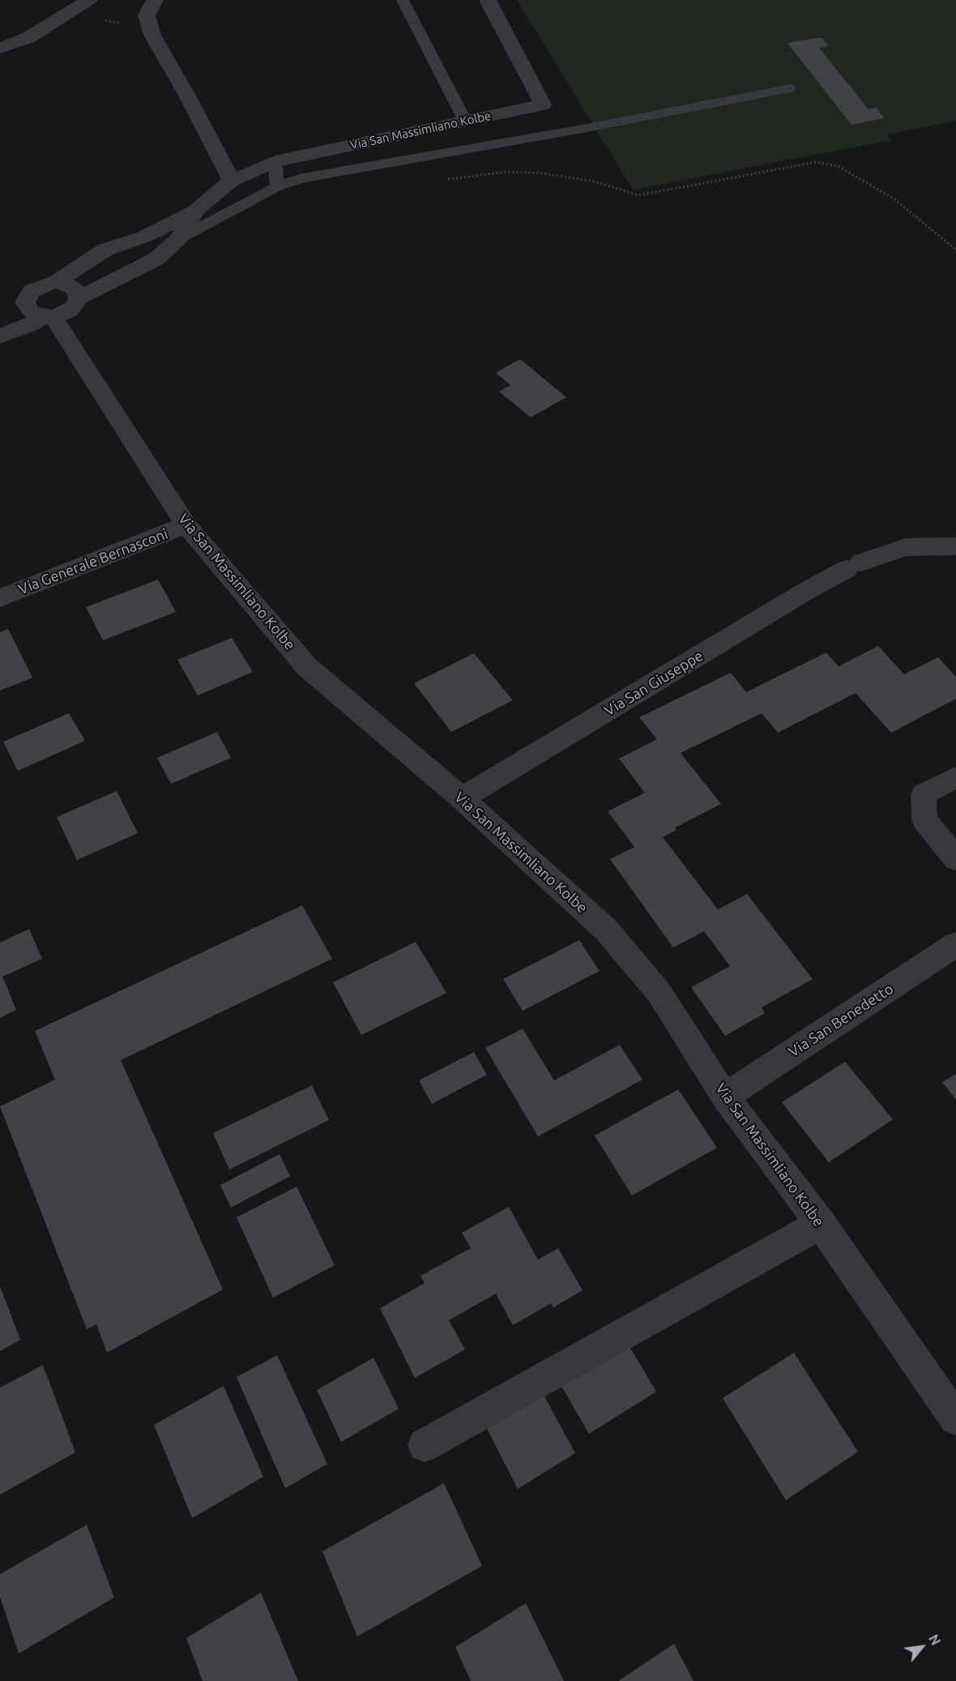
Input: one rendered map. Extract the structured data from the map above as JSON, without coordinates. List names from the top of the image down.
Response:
{
  "streets": {
    "street": [
      "Via San Massimliano Kolbe",
      "Via Generale Bernasconi",
      "Via San Giuseppe",
      "Via San Benedetto"
    ]
  },
  "crossings": [
    ["Via San Massimliano Kolbe", "Via Generale Bernasconi"],
    ["Via San Massimliano Kolbe", "Via San Giuseppe"],
    ["Via San Massimliano Kolbe", "Via San Benedetto"]
  ],
  "north": "top right"
}
